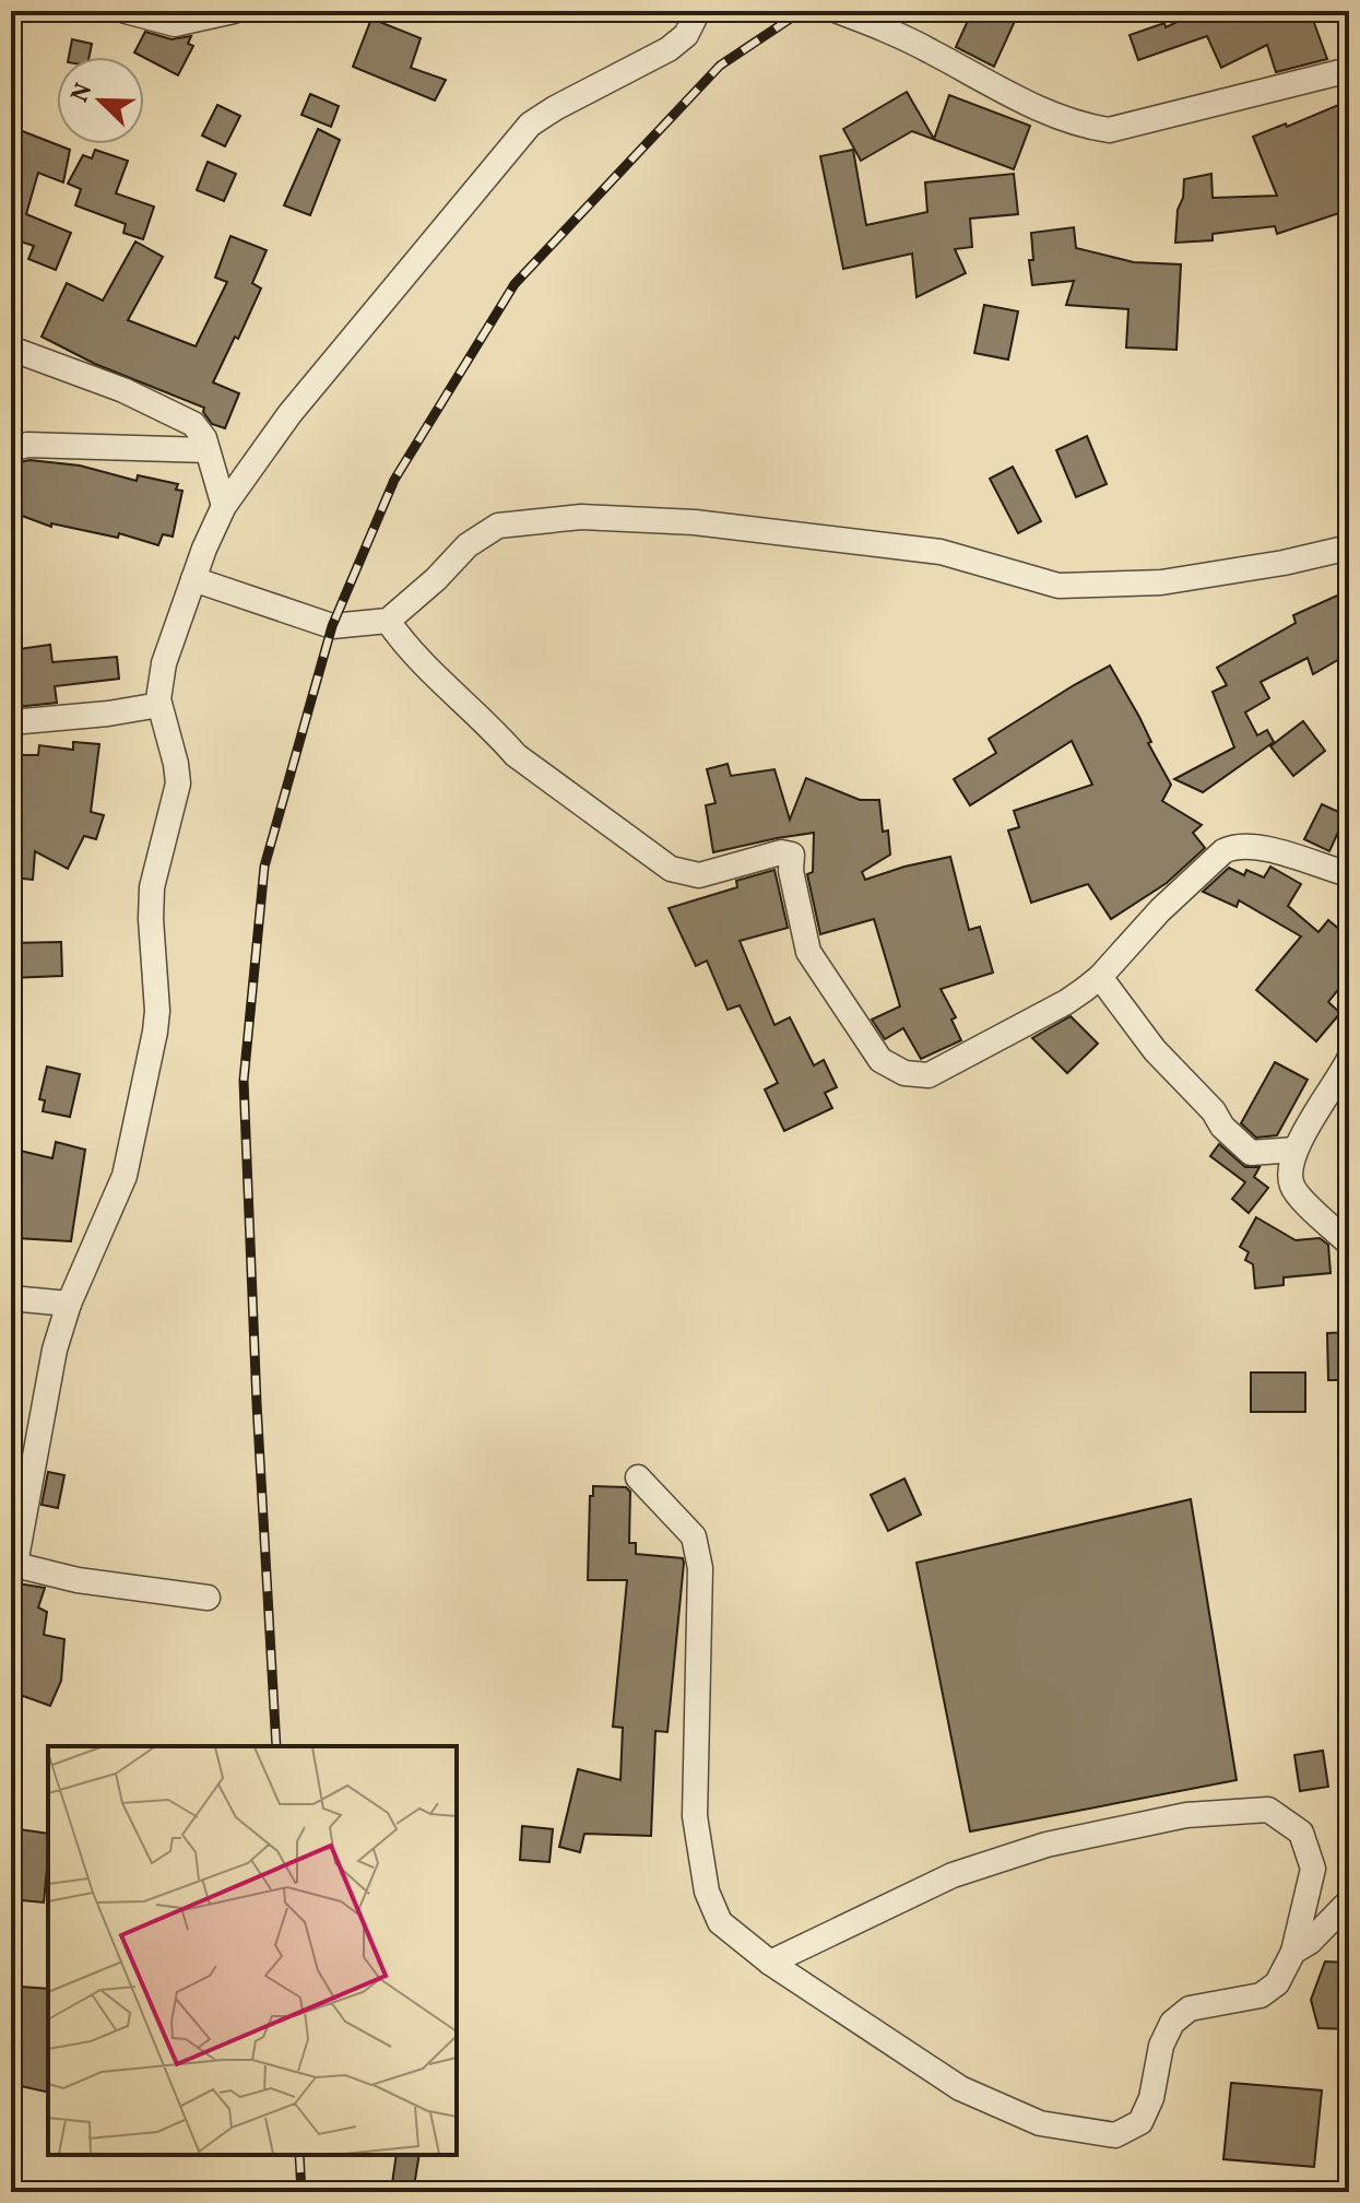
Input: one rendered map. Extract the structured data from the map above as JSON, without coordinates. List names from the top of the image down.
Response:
{
  "north": "top left"
}
